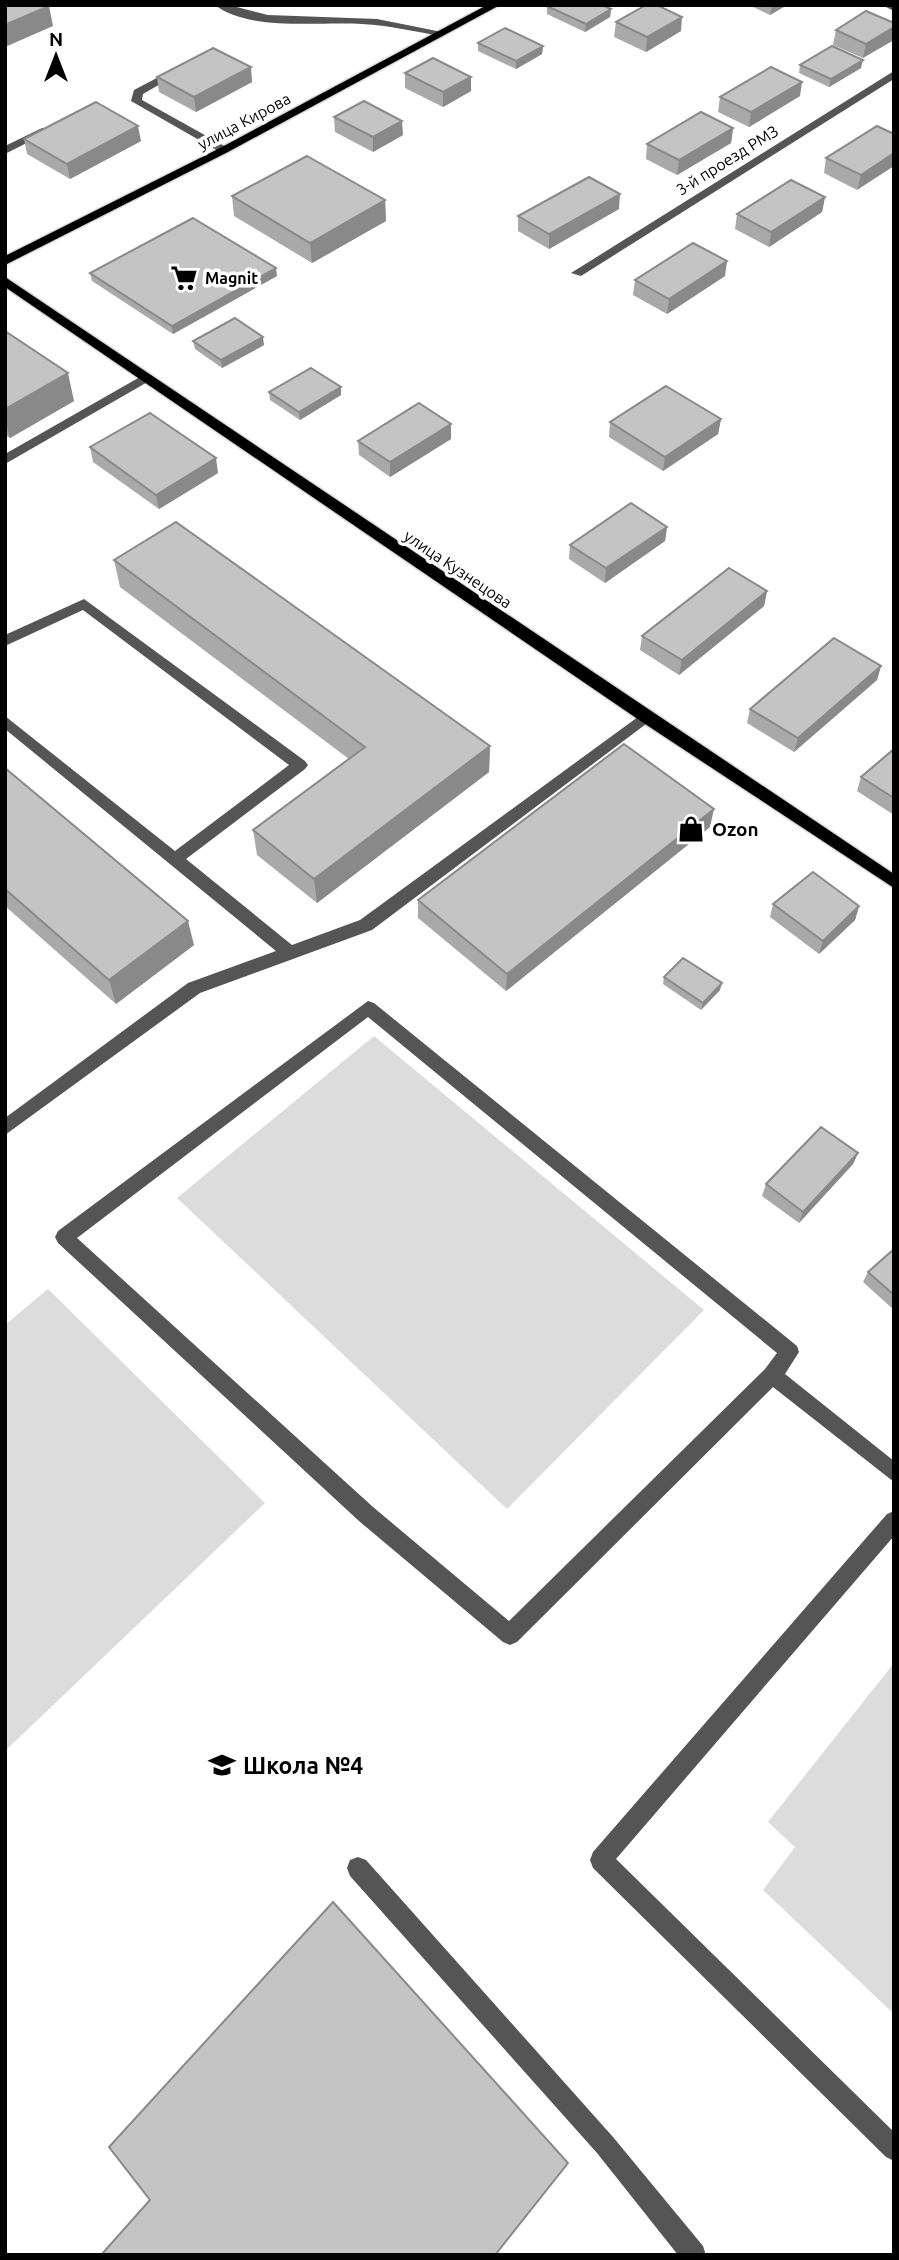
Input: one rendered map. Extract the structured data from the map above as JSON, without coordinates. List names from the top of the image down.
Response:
{
  "streets": {
    "main road": ["улица Кирова", "улица Кузнецова"],
    "street": ["3-й проезд РМЗ"]
  },
  "places": {
    "supermarket": ["Magnit"],
    "shop": ["Ozon"],
    "school or university": ["Школа №4"]
  },
  "north": "top"
}
